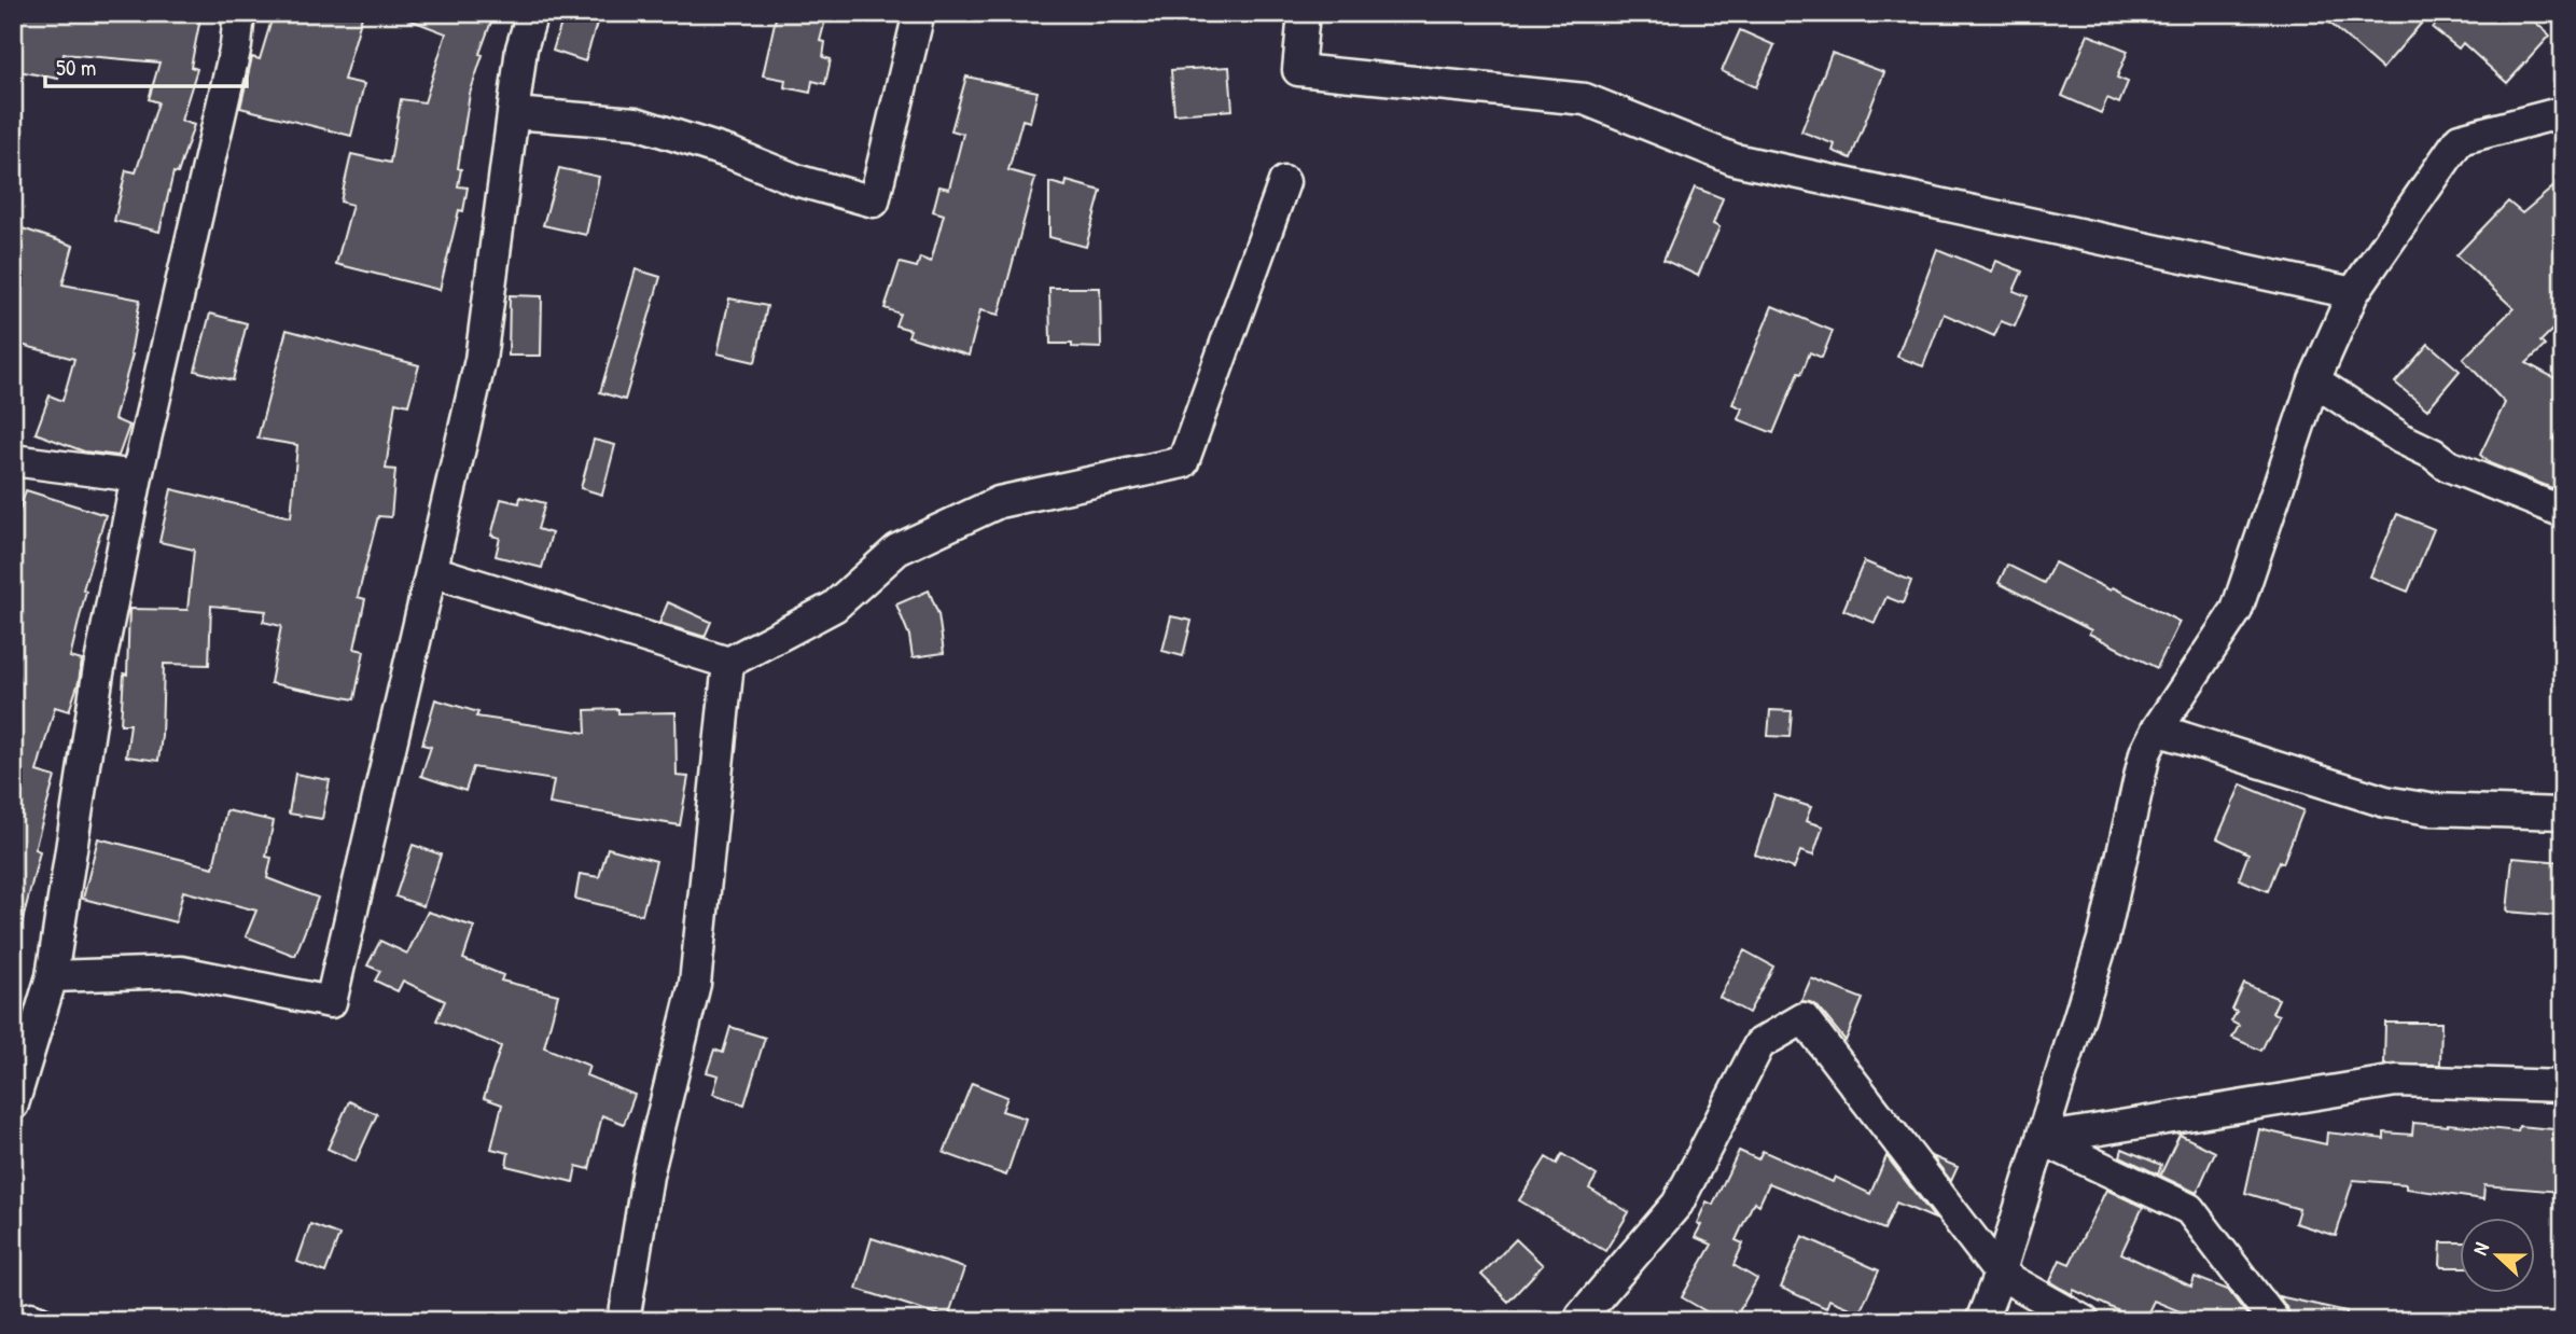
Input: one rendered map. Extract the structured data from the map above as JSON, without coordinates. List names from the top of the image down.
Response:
{
  "scale_bar": "50 m",
  "north": "left"
}
